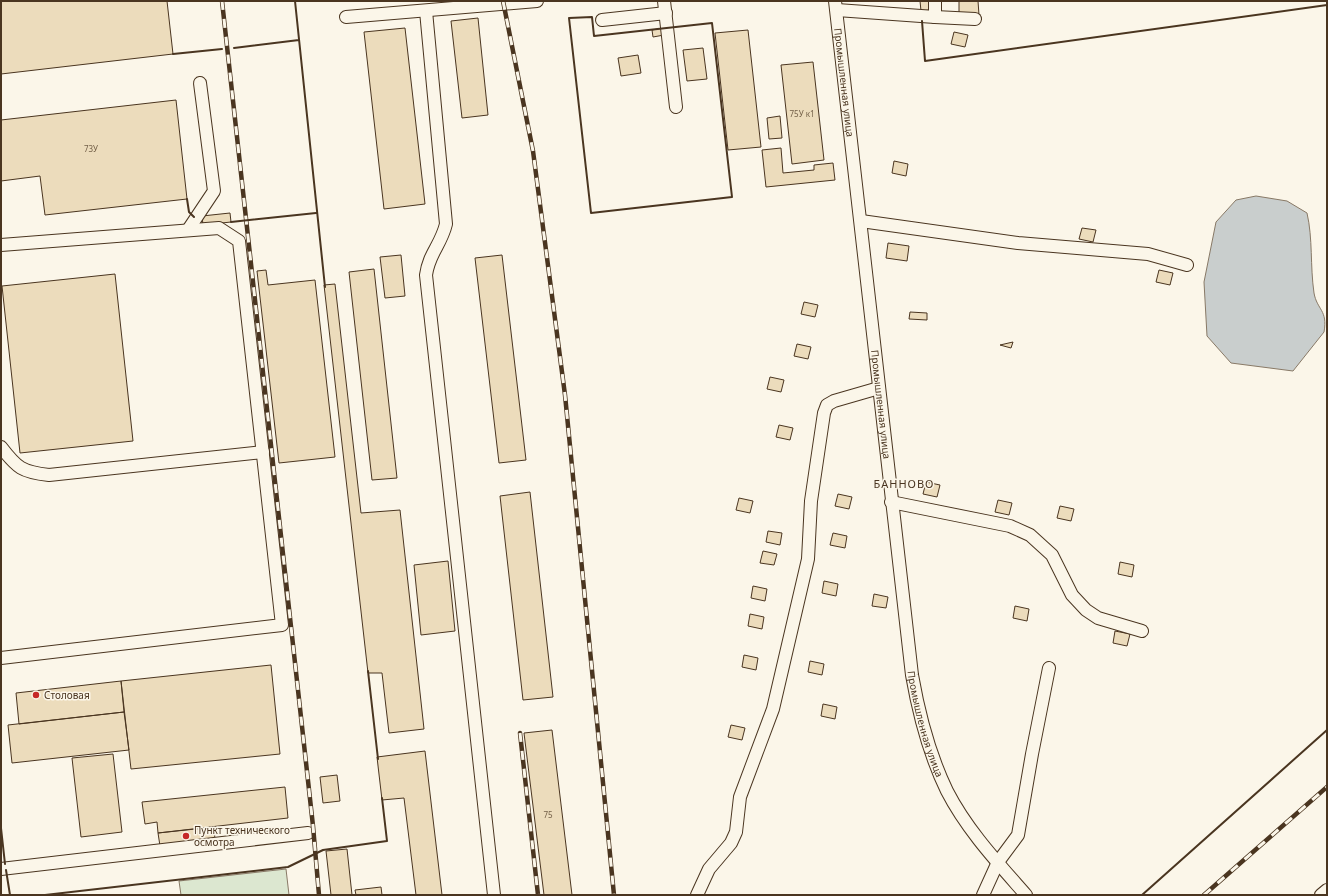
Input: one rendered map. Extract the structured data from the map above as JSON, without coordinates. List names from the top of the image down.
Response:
{
  "streets": {
    "street": ["Промышленная улица"]
  },
  "districts": ["БАННОВО"],
  "places": ["Столовая", "Пункт технического осмотра"],
  "house_numbers": ["75У к1", "73У", "75"]
}
